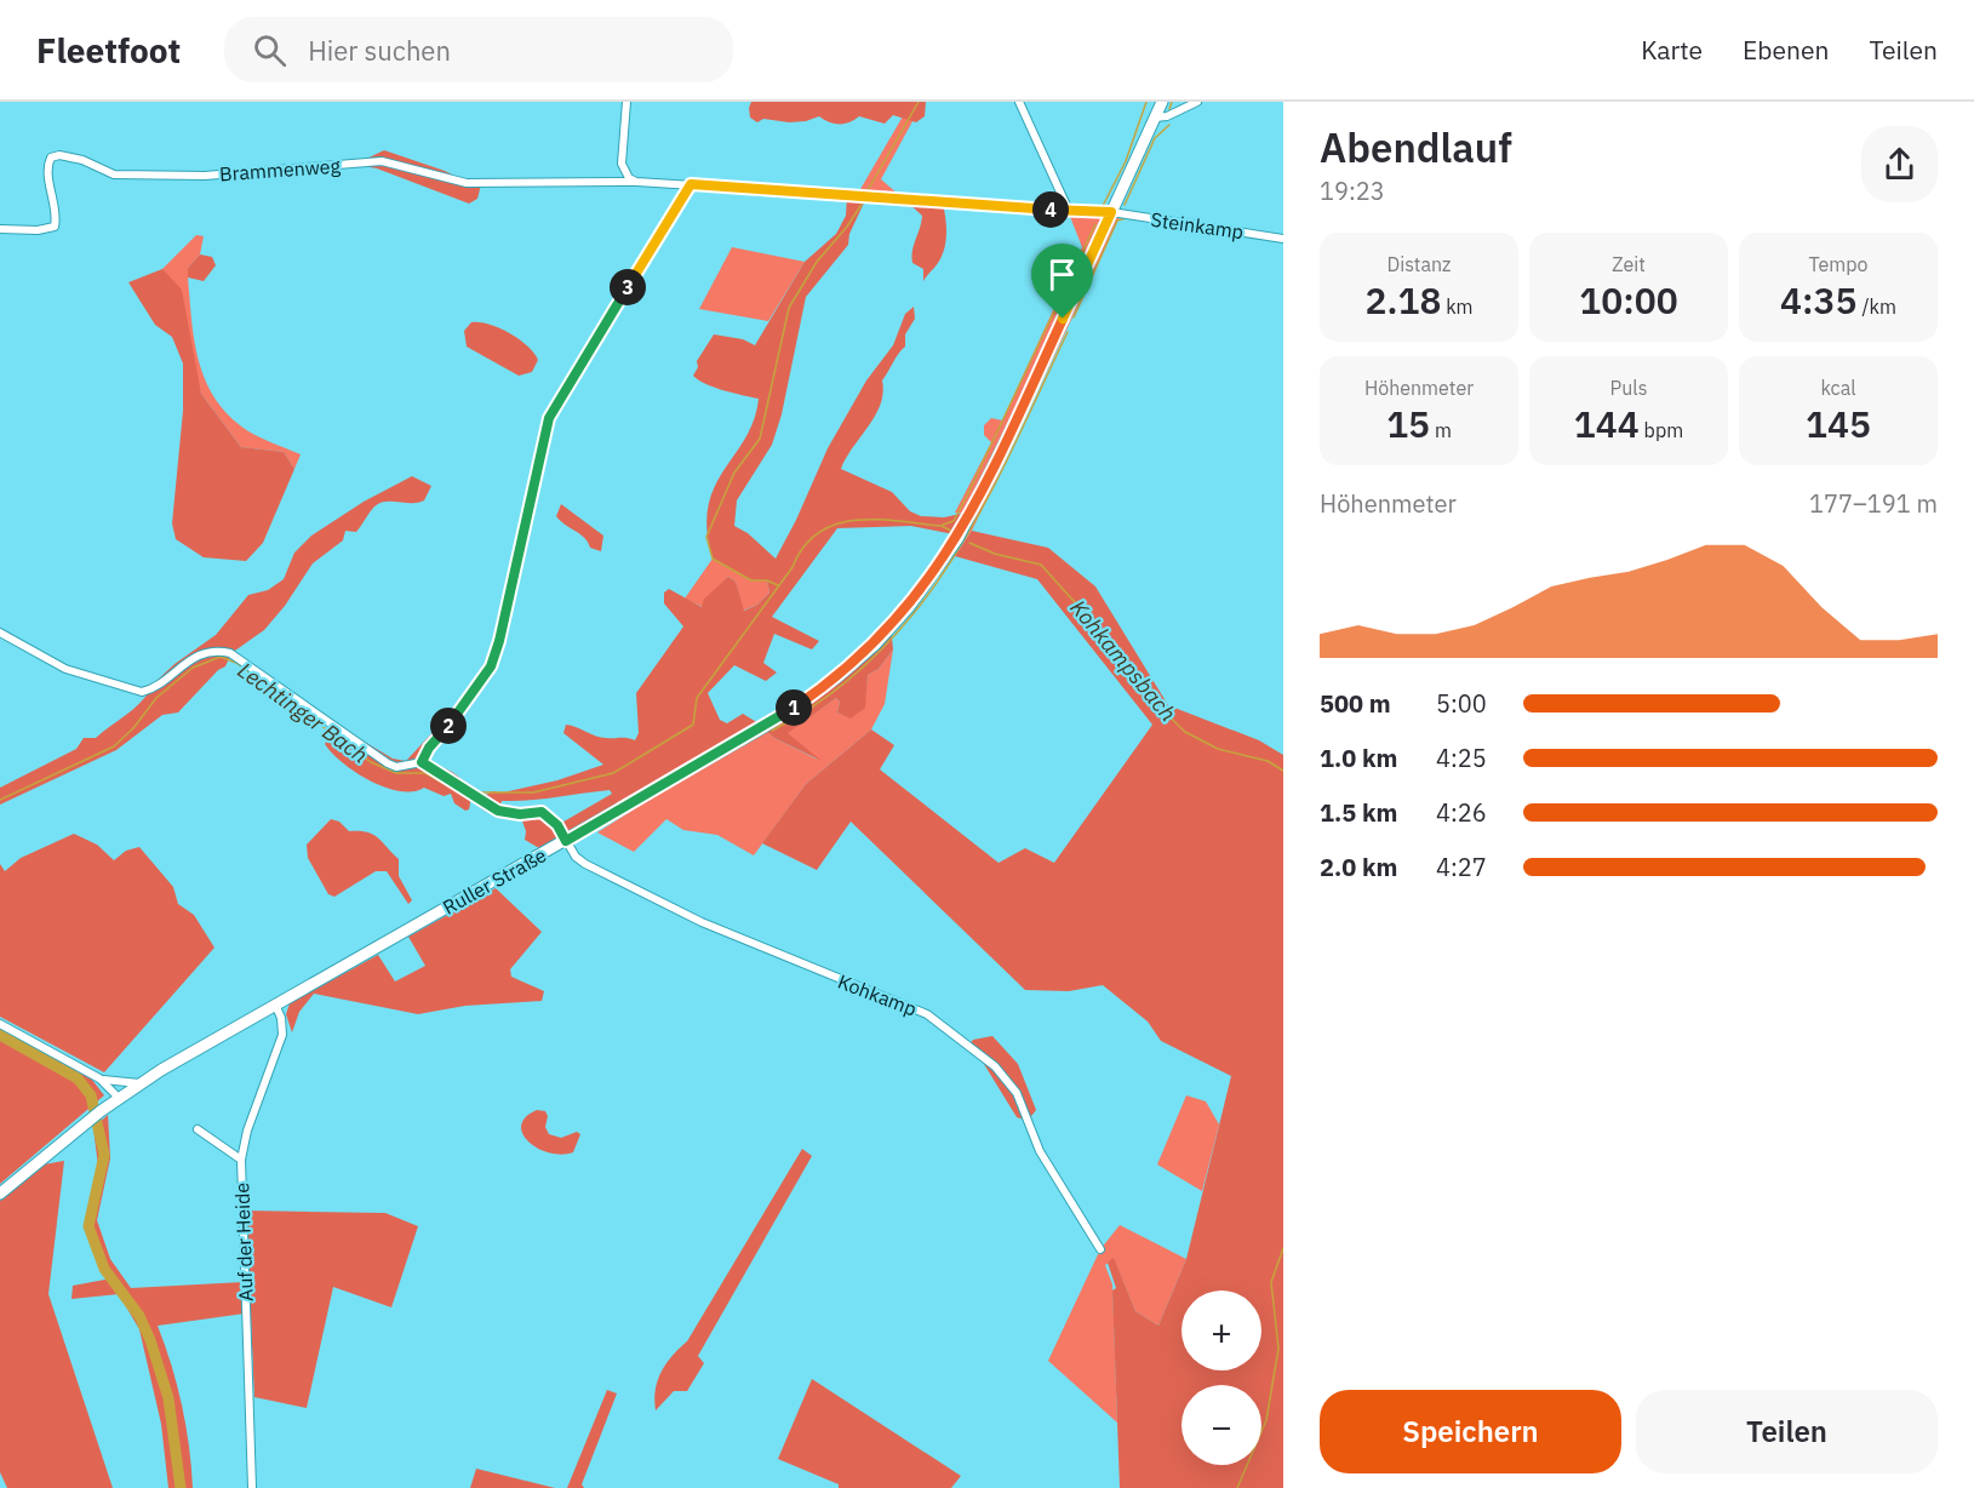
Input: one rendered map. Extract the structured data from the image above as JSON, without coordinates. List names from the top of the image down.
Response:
{
  "streets": {
    "main road": ["Ruller Straße"],
    "street": [
      "Brammenweg",
      "Steinkamp",
      "Kohkamp",
      "Auf der Heide"
    ]
  },
  "crossings": [
    ["Brammenweg", "Steinkamp"],
    ["Steinkamp", "Ruller Straße"],
    ["Ruller Straße", "Kohkamp"],
    ["Ruller Straße", "Auf der Heide"]
  ],
  "water": ["Kohkampsbach", "Lechtinger Bach"],
  "page": {
    "header": "Fleetfoot",
    "search": "Hier suchen",
    "nav": ["Karte", "Ebenen", "Teilen"],
    "heading": ["Abendlauf", "19:23"],
    "pins": [
      "4",
      "3",
      "1",
      "2"
    ],
    "stats": [
      ["Distanz", "2.18 km"],
      ["Zeit", "10:00"],
      ["Tempo", "4:35 /km"],
      ["Höhenmeter", "15 m"],
      ["Puls", "144 bpm"],
      ["kcal", "145"]
    ],
    "chart": ["Höhenmeter", "177–191 m"],
    "list": [
      {
        "name": "500 m",
        "note": "5:00"
      },
      {
        "name": "1.0 km",
        "note": "4:25"
      },
      {
        "name": "1.5 km",
        "note": "4:26"
      },
      {
        "name": "2.0 km",
        "note": "4:27"
      }
    ],
    "map_buttons": ["+", "−"],
    "buttons": ["Speichern", "Teilen"]
  }
}
